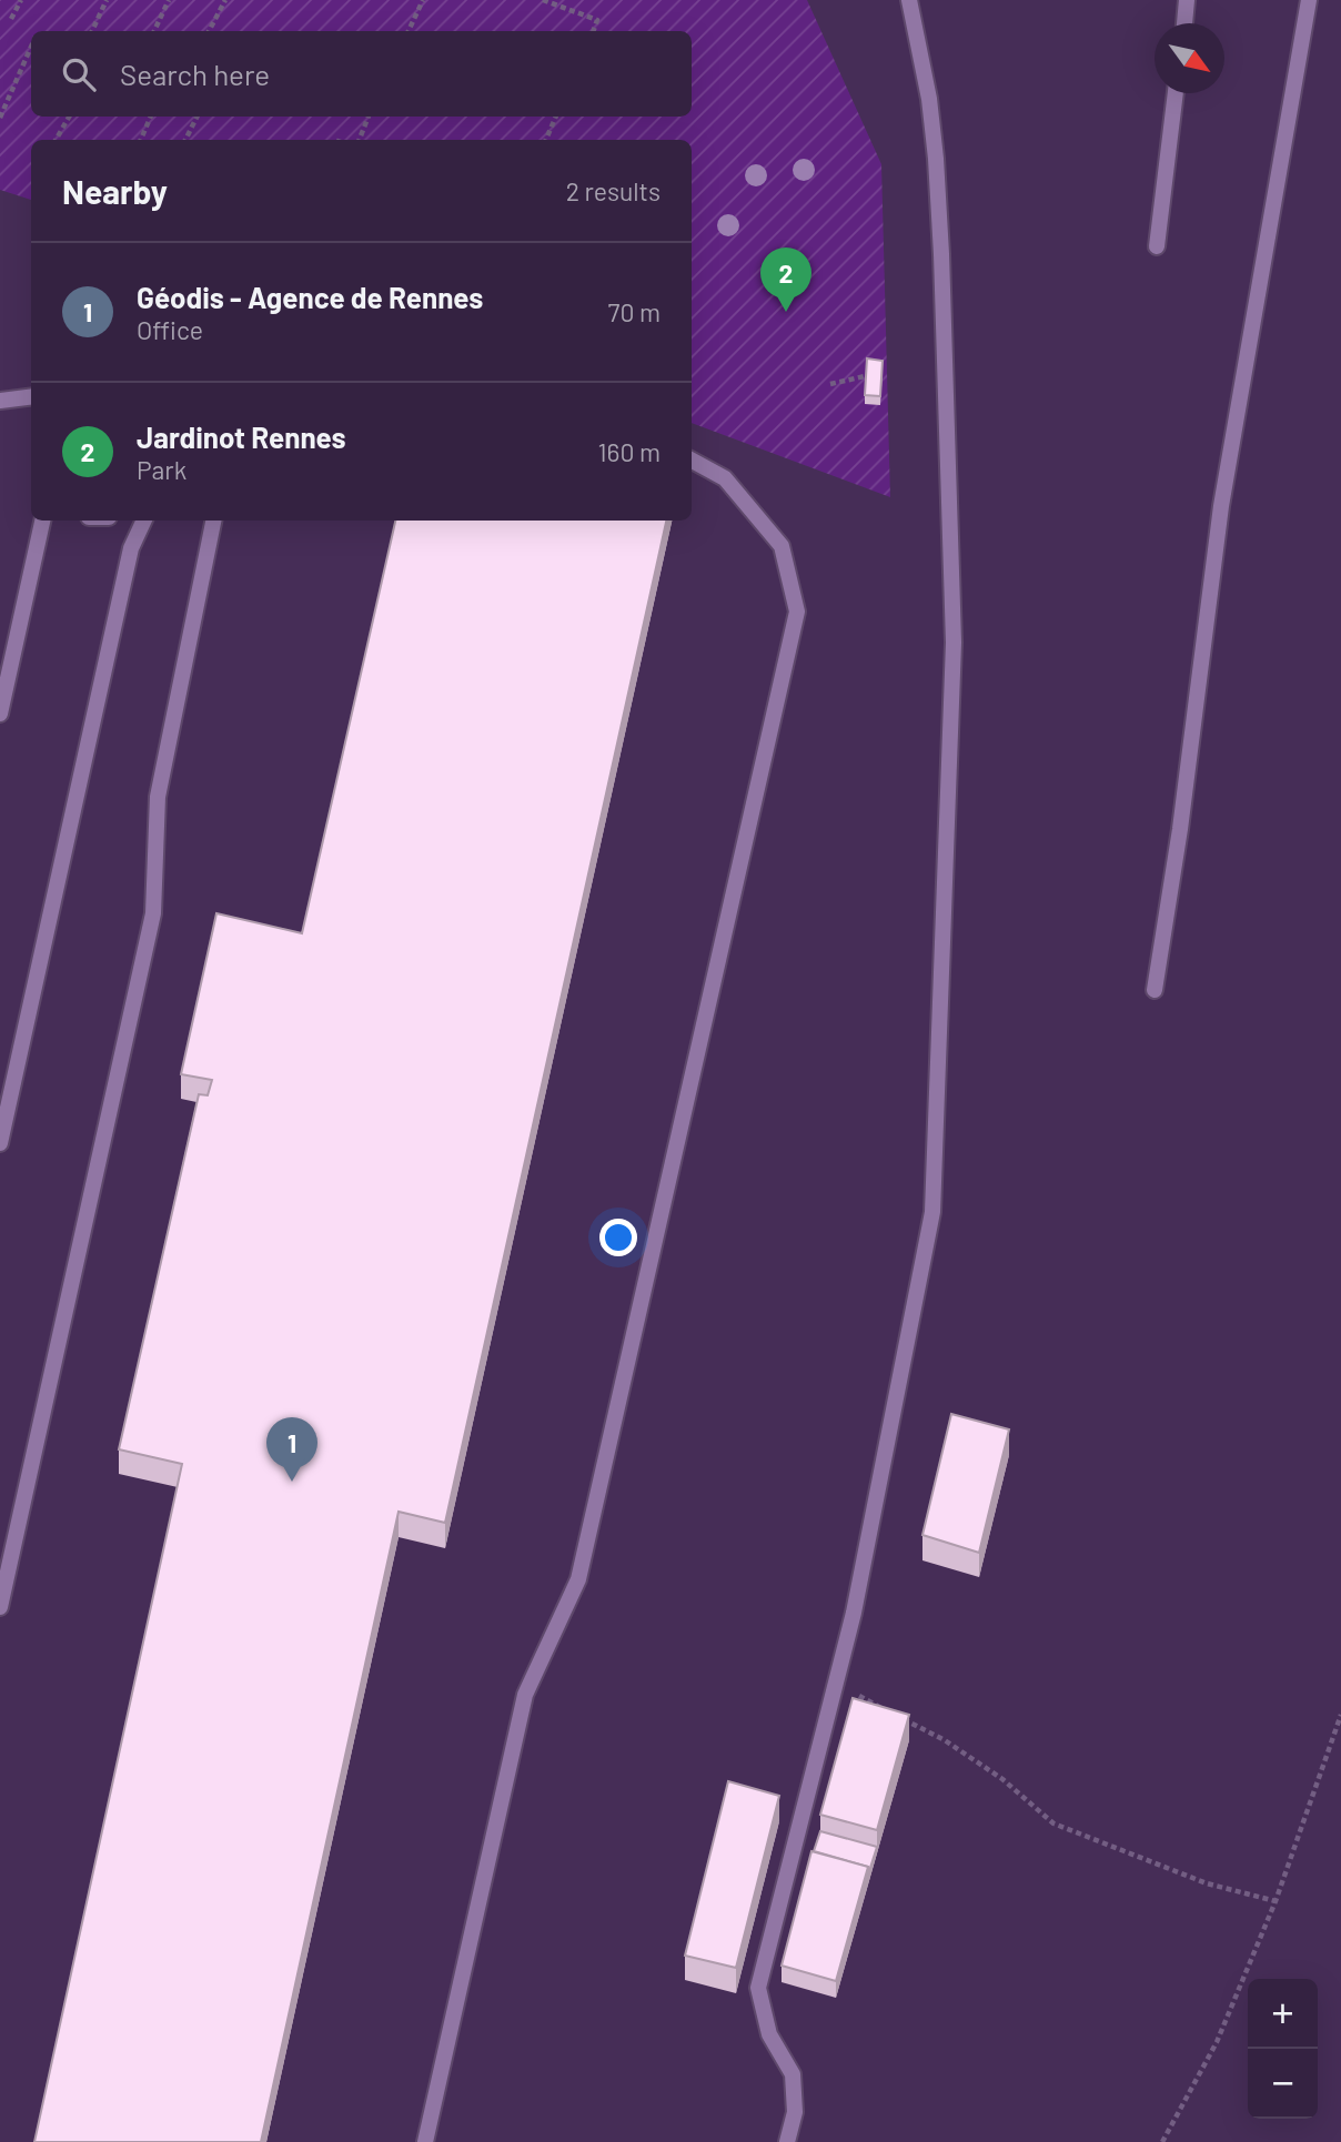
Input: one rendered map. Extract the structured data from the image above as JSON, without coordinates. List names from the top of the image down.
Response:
{
  "north": "bottom right",
  "page": {
    "search": "Search here",
    "heading": ["Nearby", "2 results"],
    "list": [
      {
        "mark": "1",
        "name": "Géodis - Agence de Rennes",
        "note": "Office",
        "value": "70 m"
      },
      {
        "mark": "2",
        "name": "Jardinot Rennes",
        "note": "Park",
        "value": "160 m"
      }
    ],
    "pins": ["2", "1"],
    "map_buttons": ["+", "−"]
  }
}
